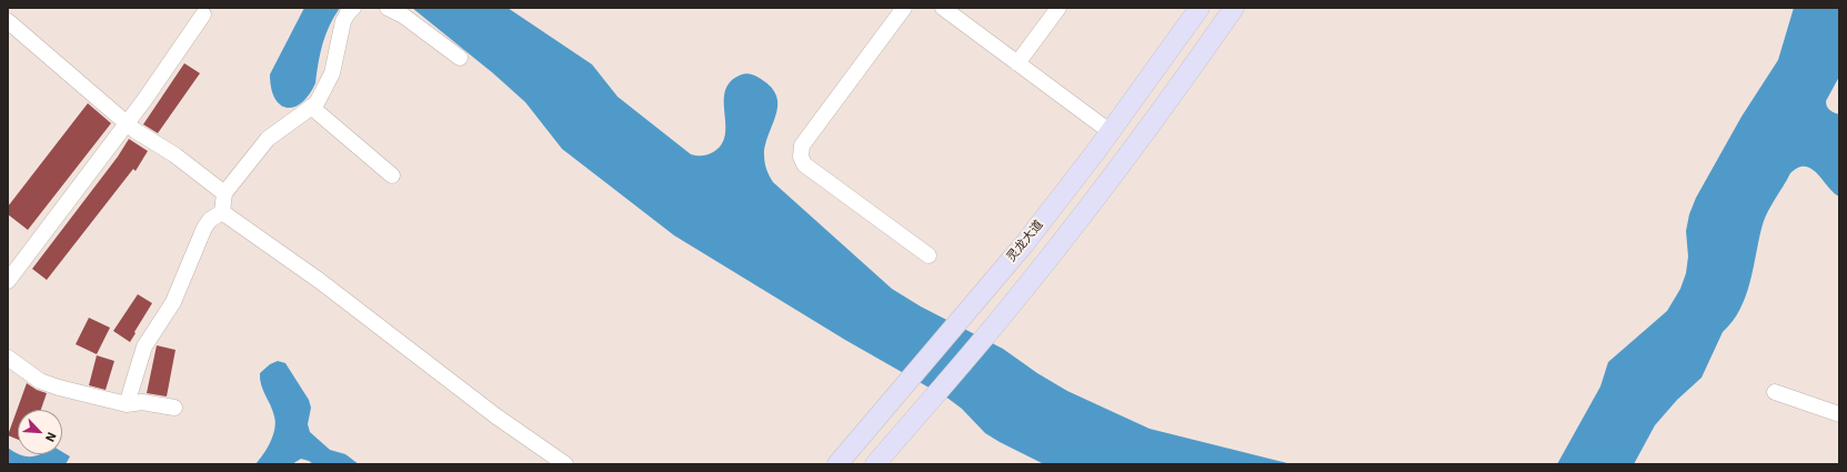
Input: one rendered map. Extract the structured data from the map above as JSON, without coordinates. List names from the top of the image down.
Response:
{
  "streets": {
    "main road": ["灵龙大道"]
  },
  "north": "bottom right"
}
